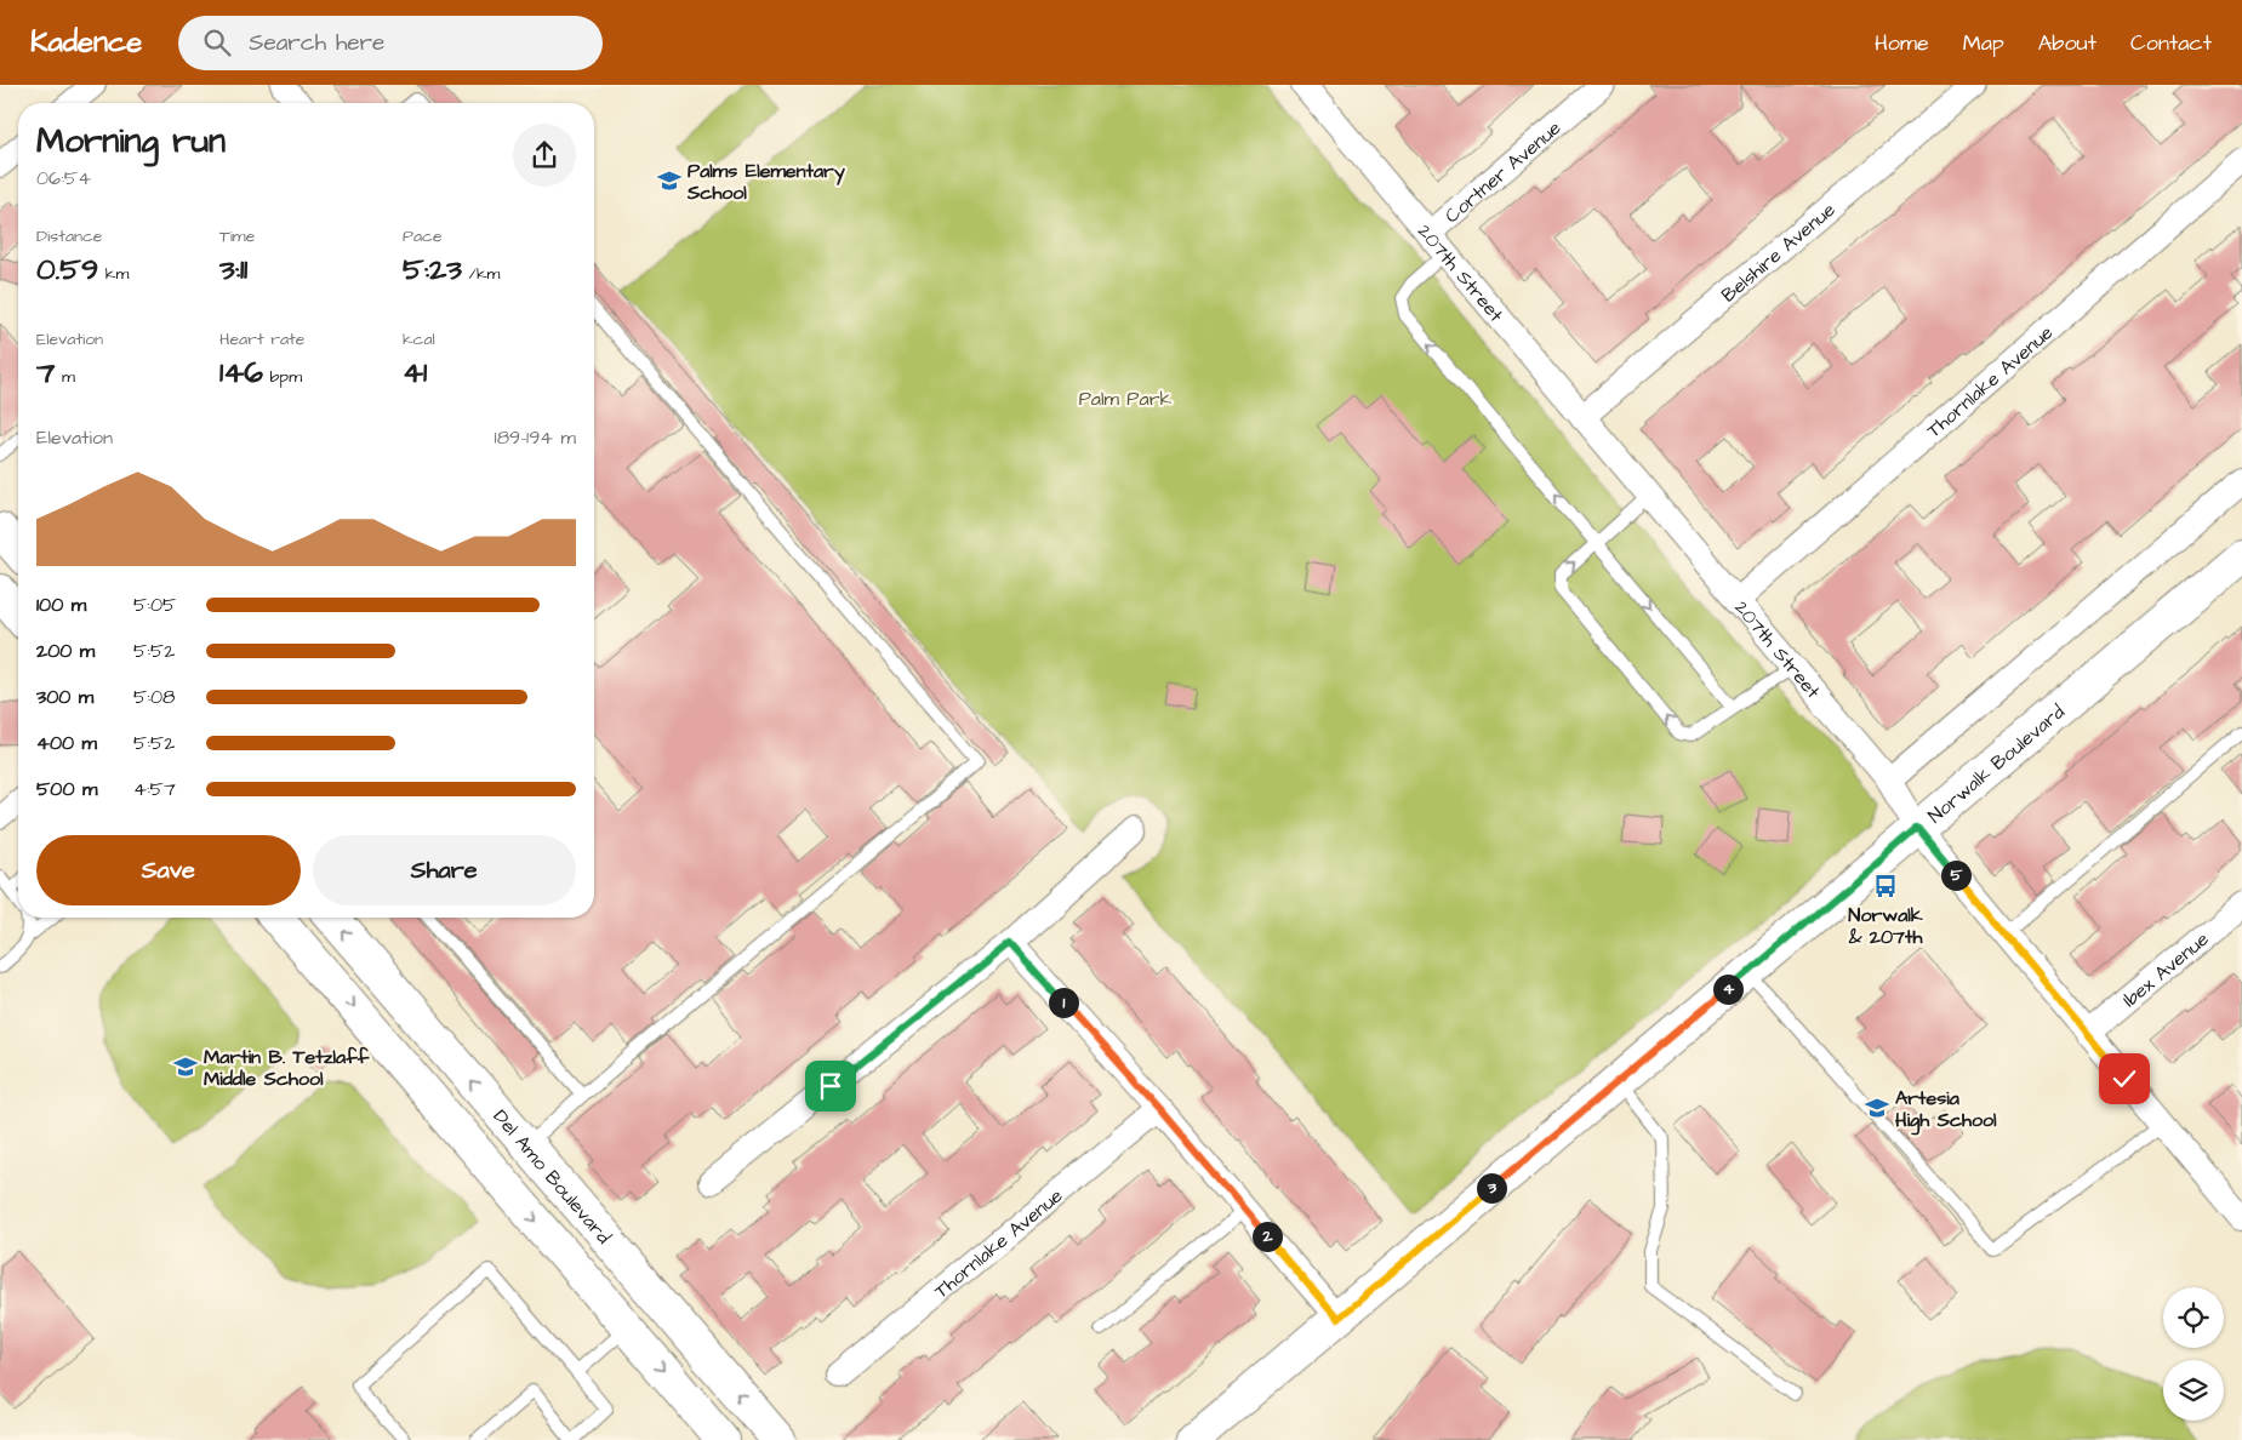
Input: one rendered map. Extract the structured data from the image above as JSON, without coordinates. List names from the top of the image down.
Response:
{
  "streets": {
    "main road": ["Norwalk Boulevard", "Del Amo Boulevard"],
    "street": [
      "Cortner Avenue",
      "Belshire Avenue",
      "207th Street",
      "Thornlake Avenue",
      "Ibex Avenue"
    ]
  },
  "crossings": [
    ["Cortner Avenue", "207th Street"],
    ["Belshire Avenue", "207th Street"],
    ["207th Street", "Thornlake Avenue"],
    ["207th Street", "Norwalk Boulevard"],
    ["207th Street", "Ibex Avenue"]
  ],
  "parks": ["Palm Park"],
  "places": {
    "school or university": ["Palms Elementary School", "Martin B. Tetzlaff Middle School", "Artesia High School"],
    "bus stop": ["Norwalk & 207th"]
  },
  "page": {
    "header": "Kadence",
    "search": "Search here",
    "nav": [
      "Home",
      "Map",
      "About",
      "Contact"
    ],
    "heading": ["Morning run", "06:54"],
    "stats": [
      ["Distance", "0.59 km"],
      ["Time", "3:11"],
      ["Pace", "5:23 /km"],
      ["Elevation", "7 m"],
      ["Heart rate", "146 bpm"],
      ["kcal", "41"]
    ],
    "chart": ["Elevation", "189–194 m"],
    "list": [
      {
        "name": "100 m",
        "note": "5:05"
      },
      {
        "name": "200 m",
        "note": "5:52"
      },
      {
        "name": "300 m",
        "note": "5:08"
      },
      {
        "name": "400 m",
        "note": "5:52"
      },
      {
        "name": "500 m",
        "note": "4:57"
      }
    ],
    "buttons": ["Save", "Share"],
    "pins": [
      "5",
      "4",
      "1",
      "3",
      "2"
    ]
  }
}
